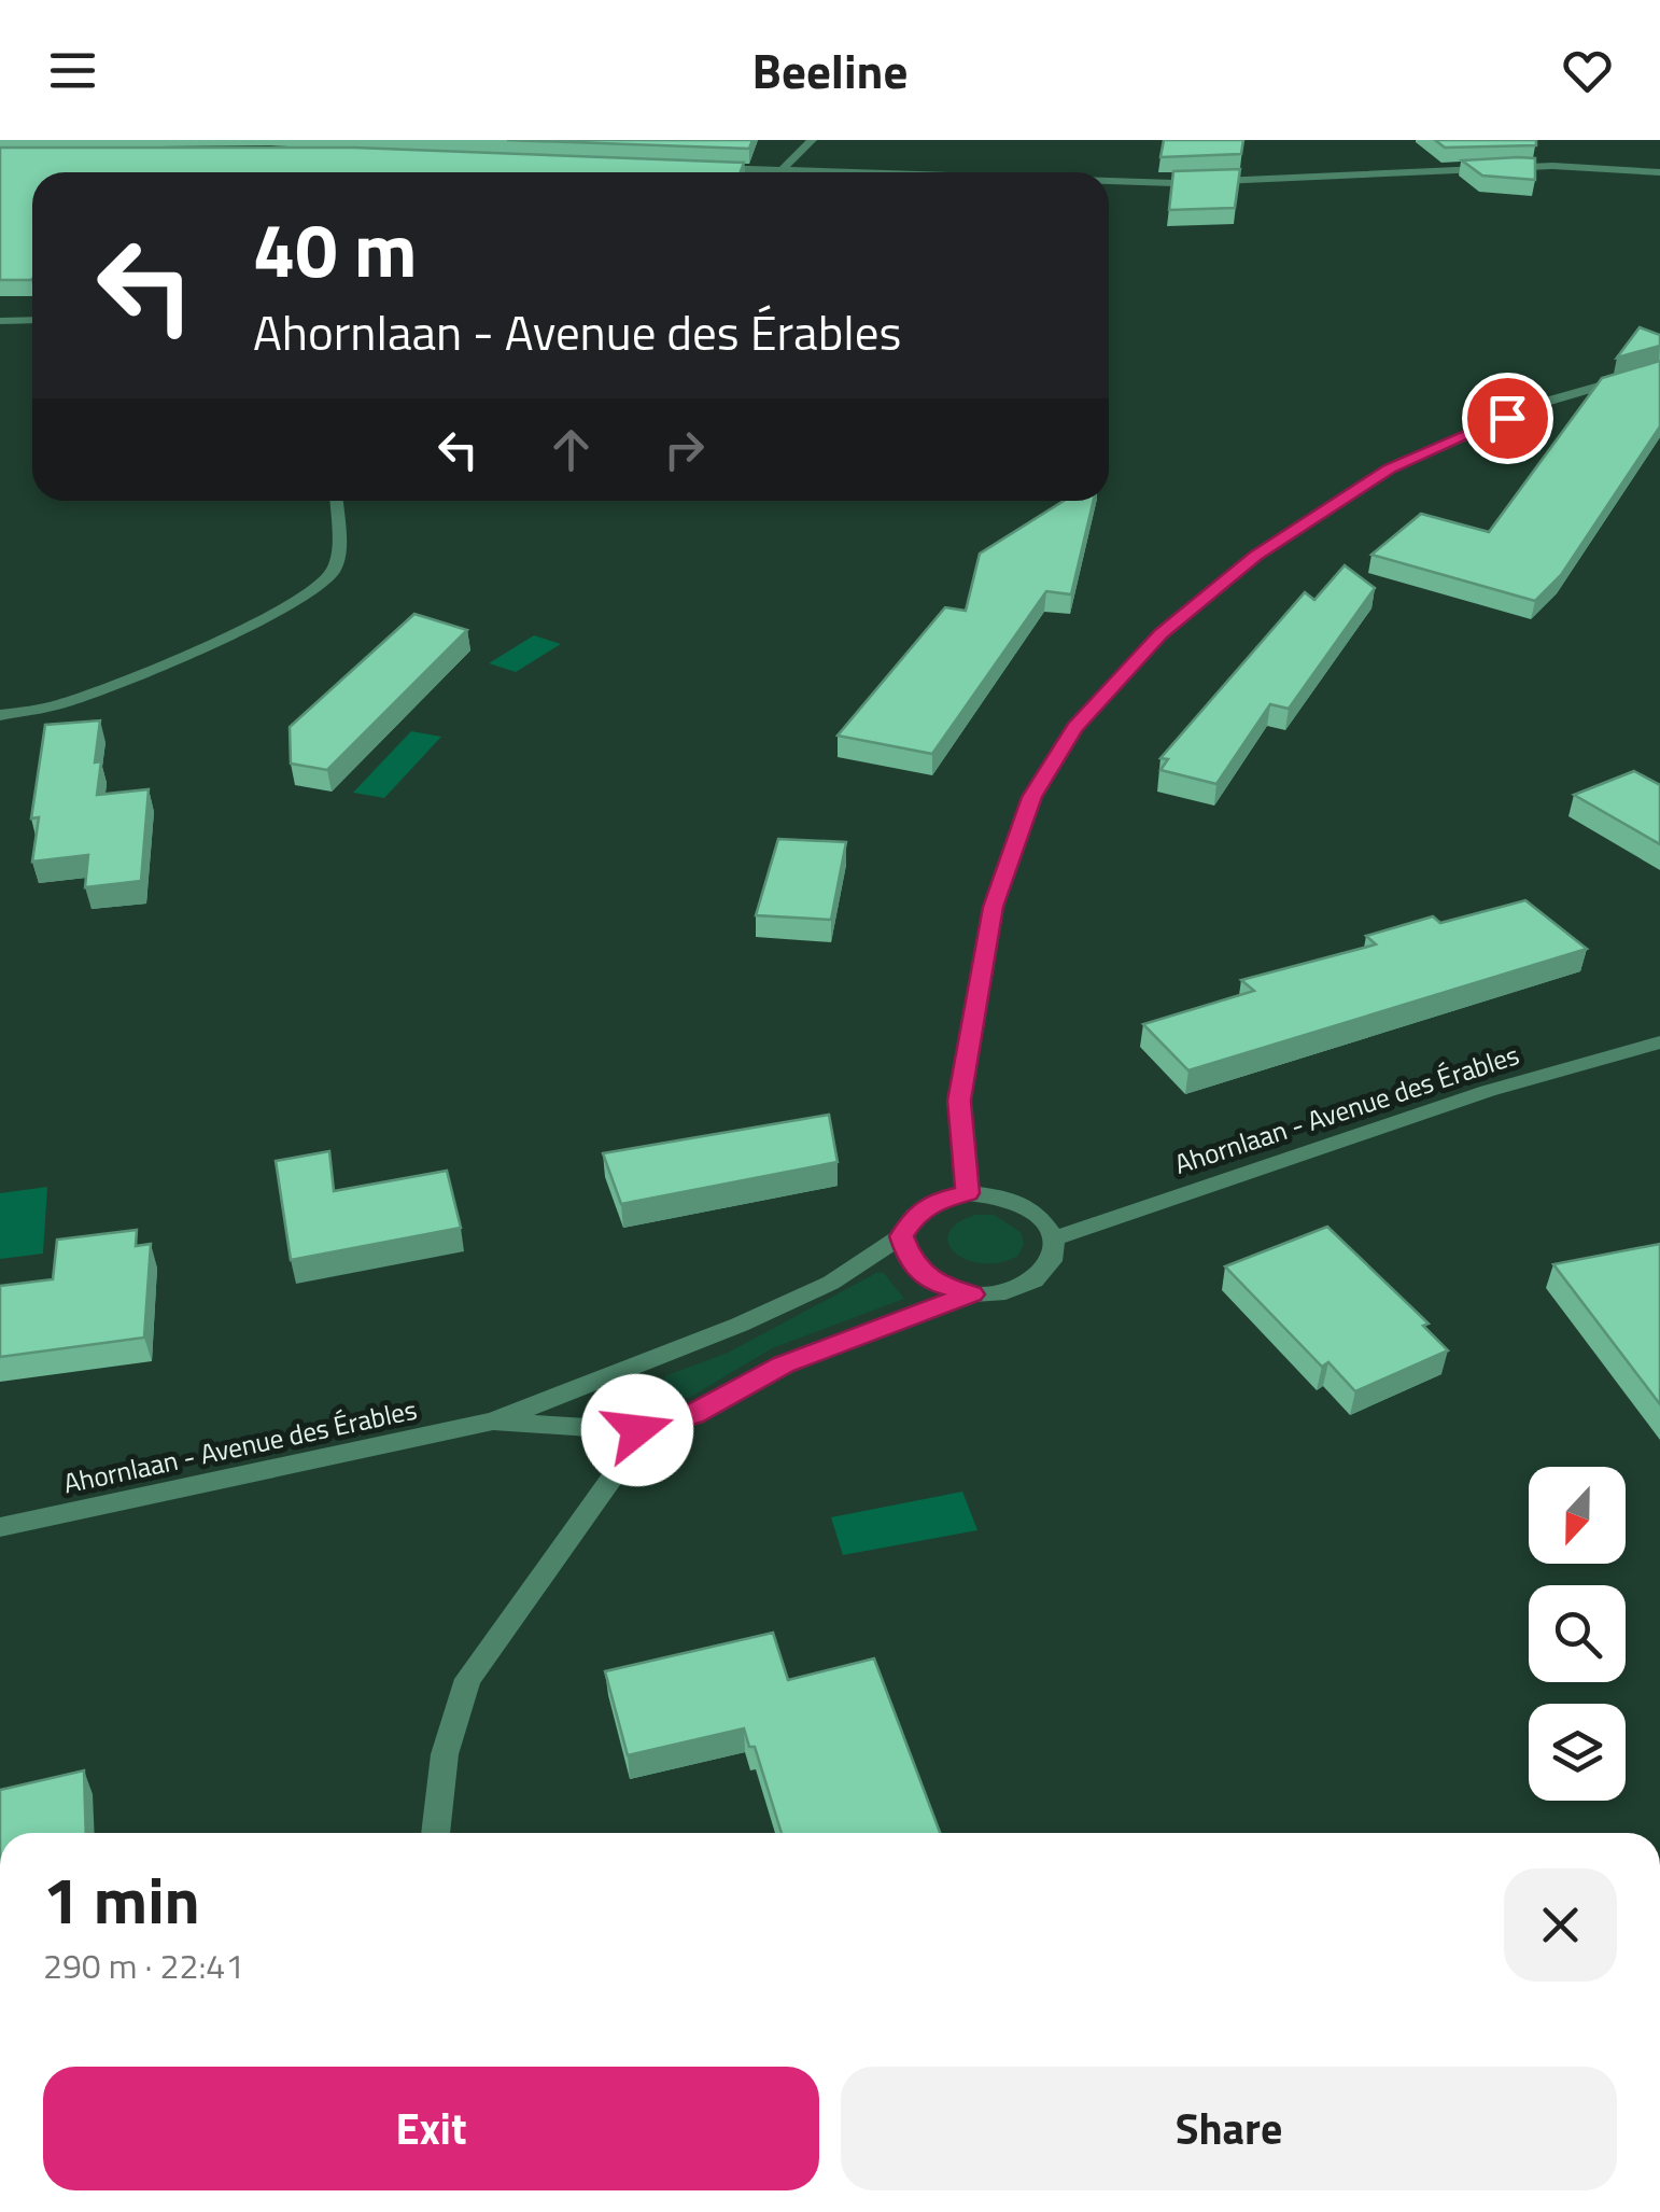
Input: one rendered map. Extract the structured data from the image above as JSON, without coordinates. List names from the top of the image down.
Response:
{
  "streets": {
    "street": ["Ahornlaan - Avenue des Érables"]
  },
  "north": "bottom",
  "page": {
    "header": "Beeline",
    "turn": ["40 m", "Ahornlaan - Avenue des Érables"],
    "heading": ["1 min", "290 m · 22:41"],
    "buttons": ["Exit", "Share"]
  }
}
